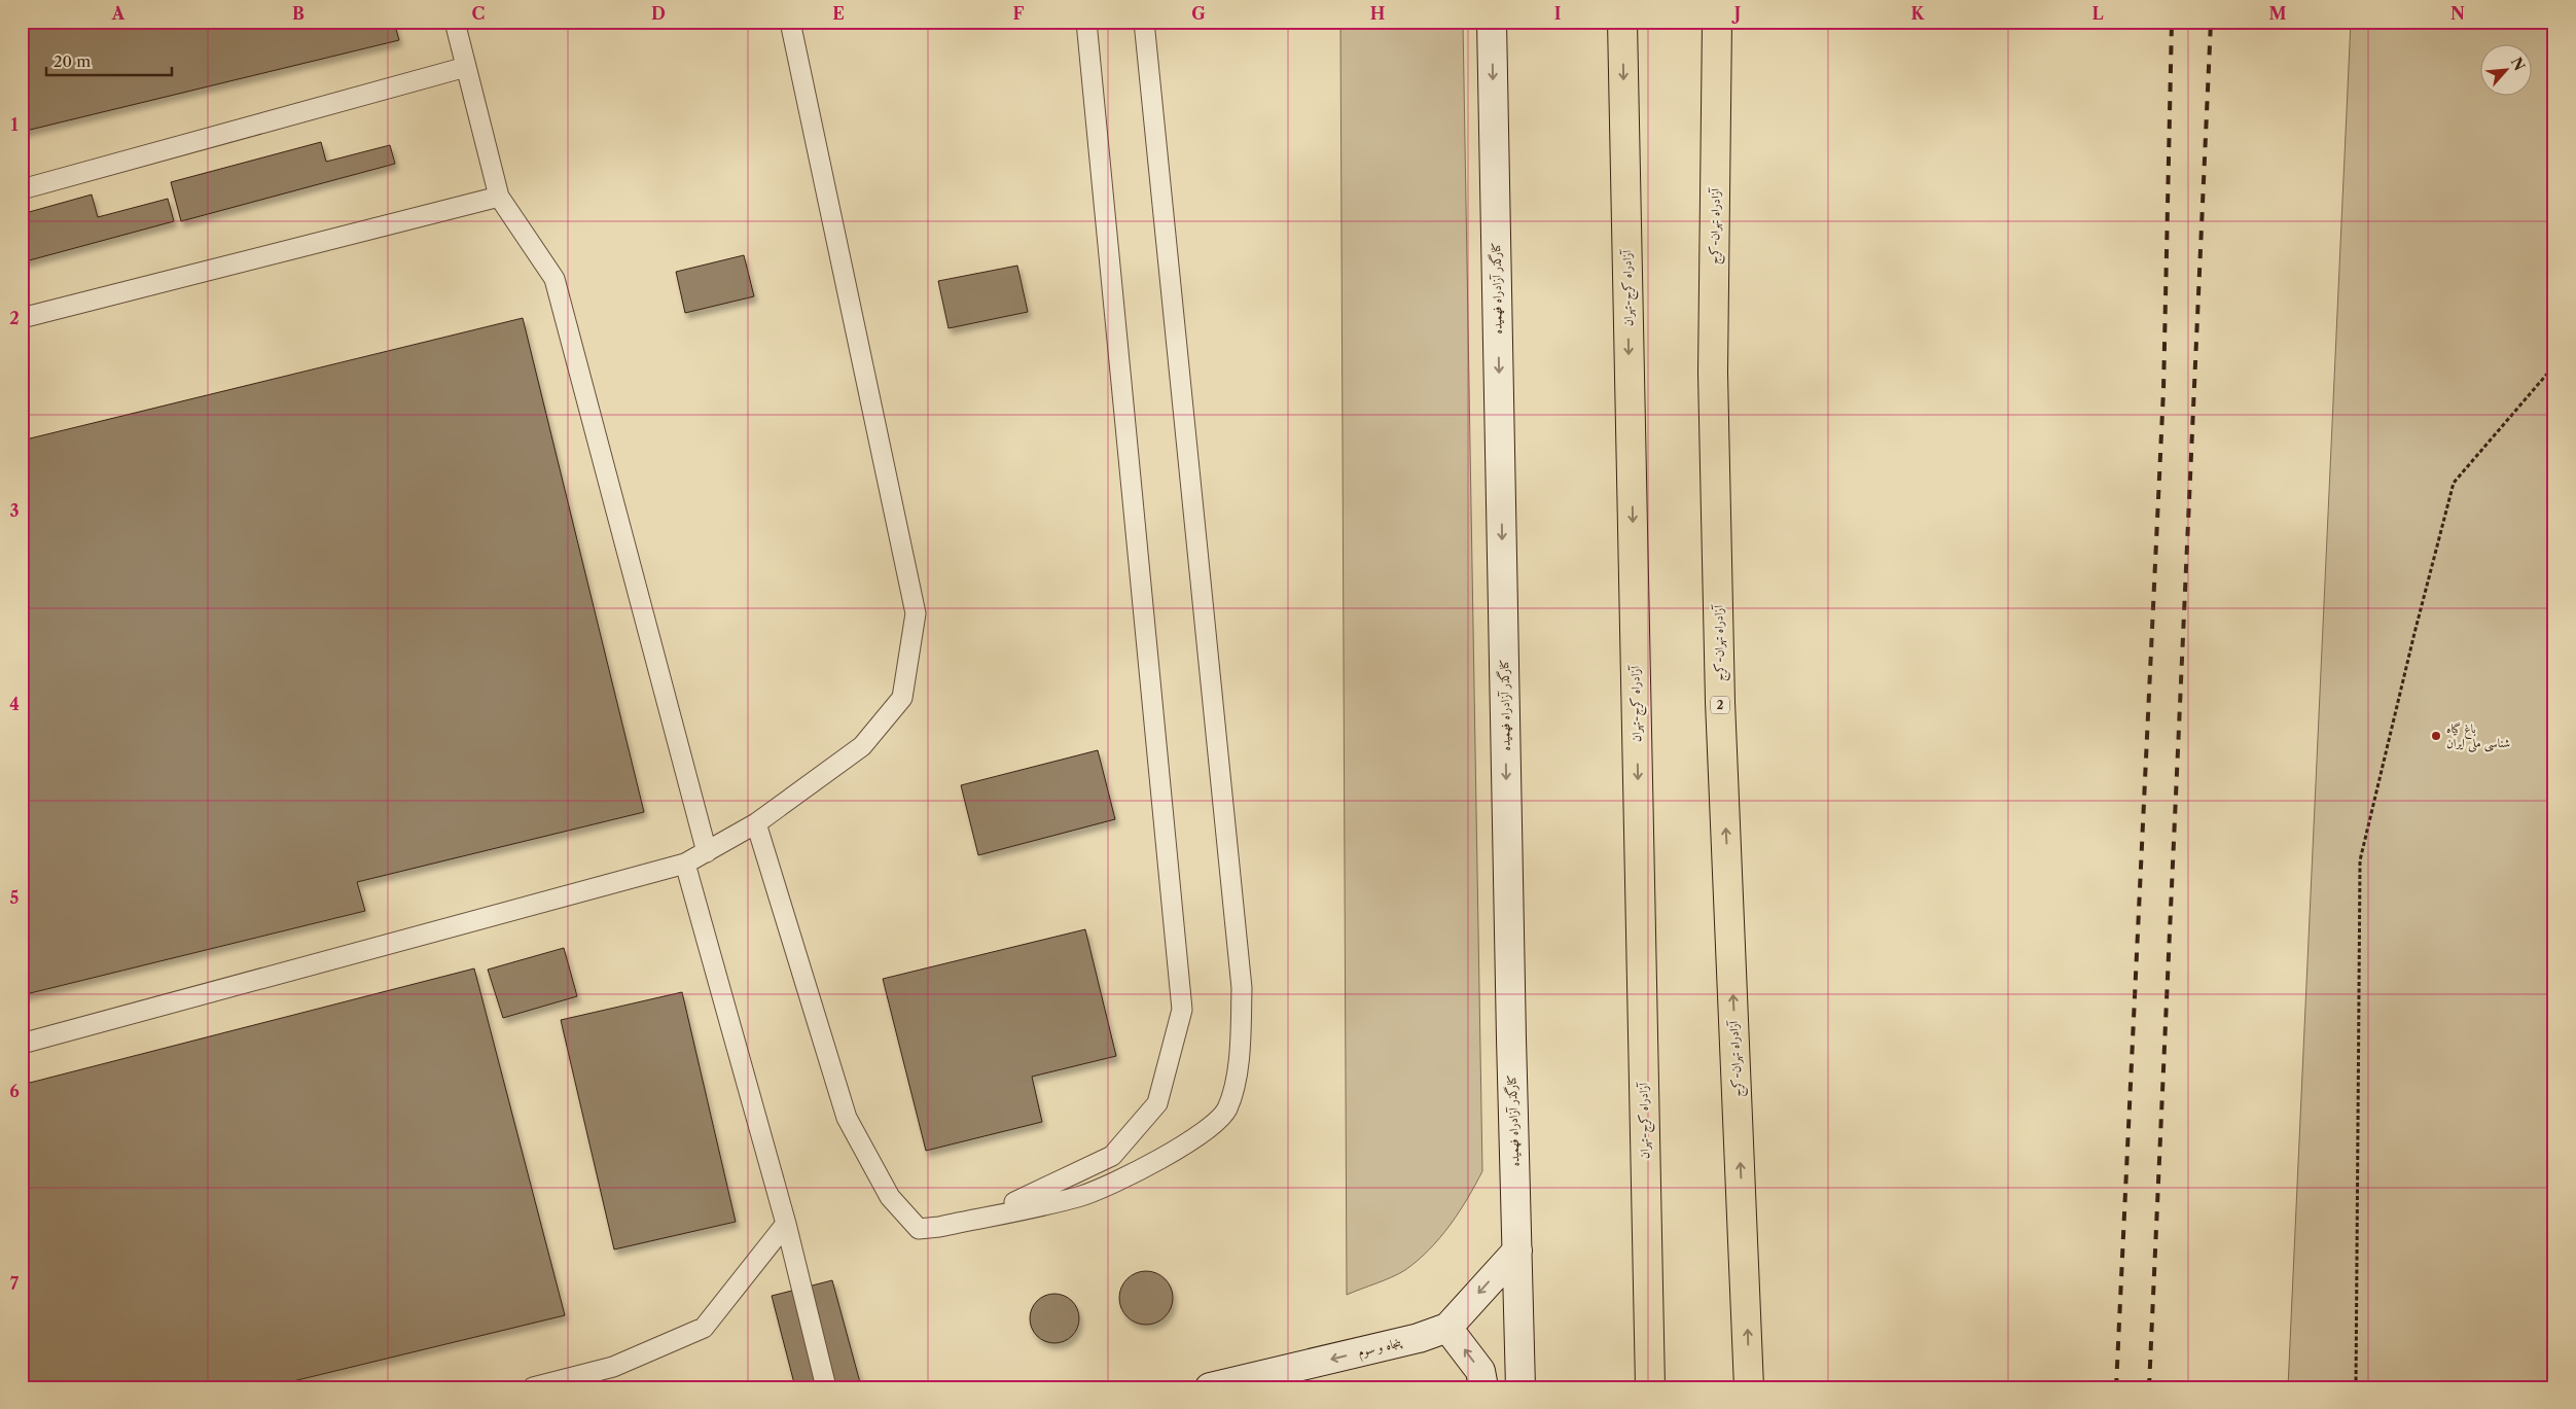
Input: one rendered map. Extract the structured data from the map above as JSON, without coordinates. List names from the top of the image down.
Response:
{
  "streets": {
    "highway": ["آزادراه تهران-کرج", "آزادراه کرج-تهران", "2"],
    "main road": ["کنارگذر آزادراه فهمیده", "پنجاه و سوم"]
  },
  "crossings": [
    ["کنارگذر آزادراه فهمیده", "پنجاه و سوم"]
  ],
  "one_way": [
    "آزادراه تهران-کرج",
    "کنارگذر آزادراه فهمیده",
    "آزادراه کرج-تهران",
    "پنجاه و سوم"
  ],
  "places": ["باغ گیاه‌ شناسی ملی ایران"],
  "scale_bar": "20 m",
  "north": "top right",
  "grid": {
    "columns": [
      "A",
      "B",
      "C",
      "D",
      "E",
      "F",
      "G",
      "H",
      "I",
      "J",
      "K",
      "L",
      "M",
      "N"
    ],
    "rows": [
      "1",
      "2",
      "3",
      "4",
      "5",
      "6",
      "7"
    ]
  }
}
